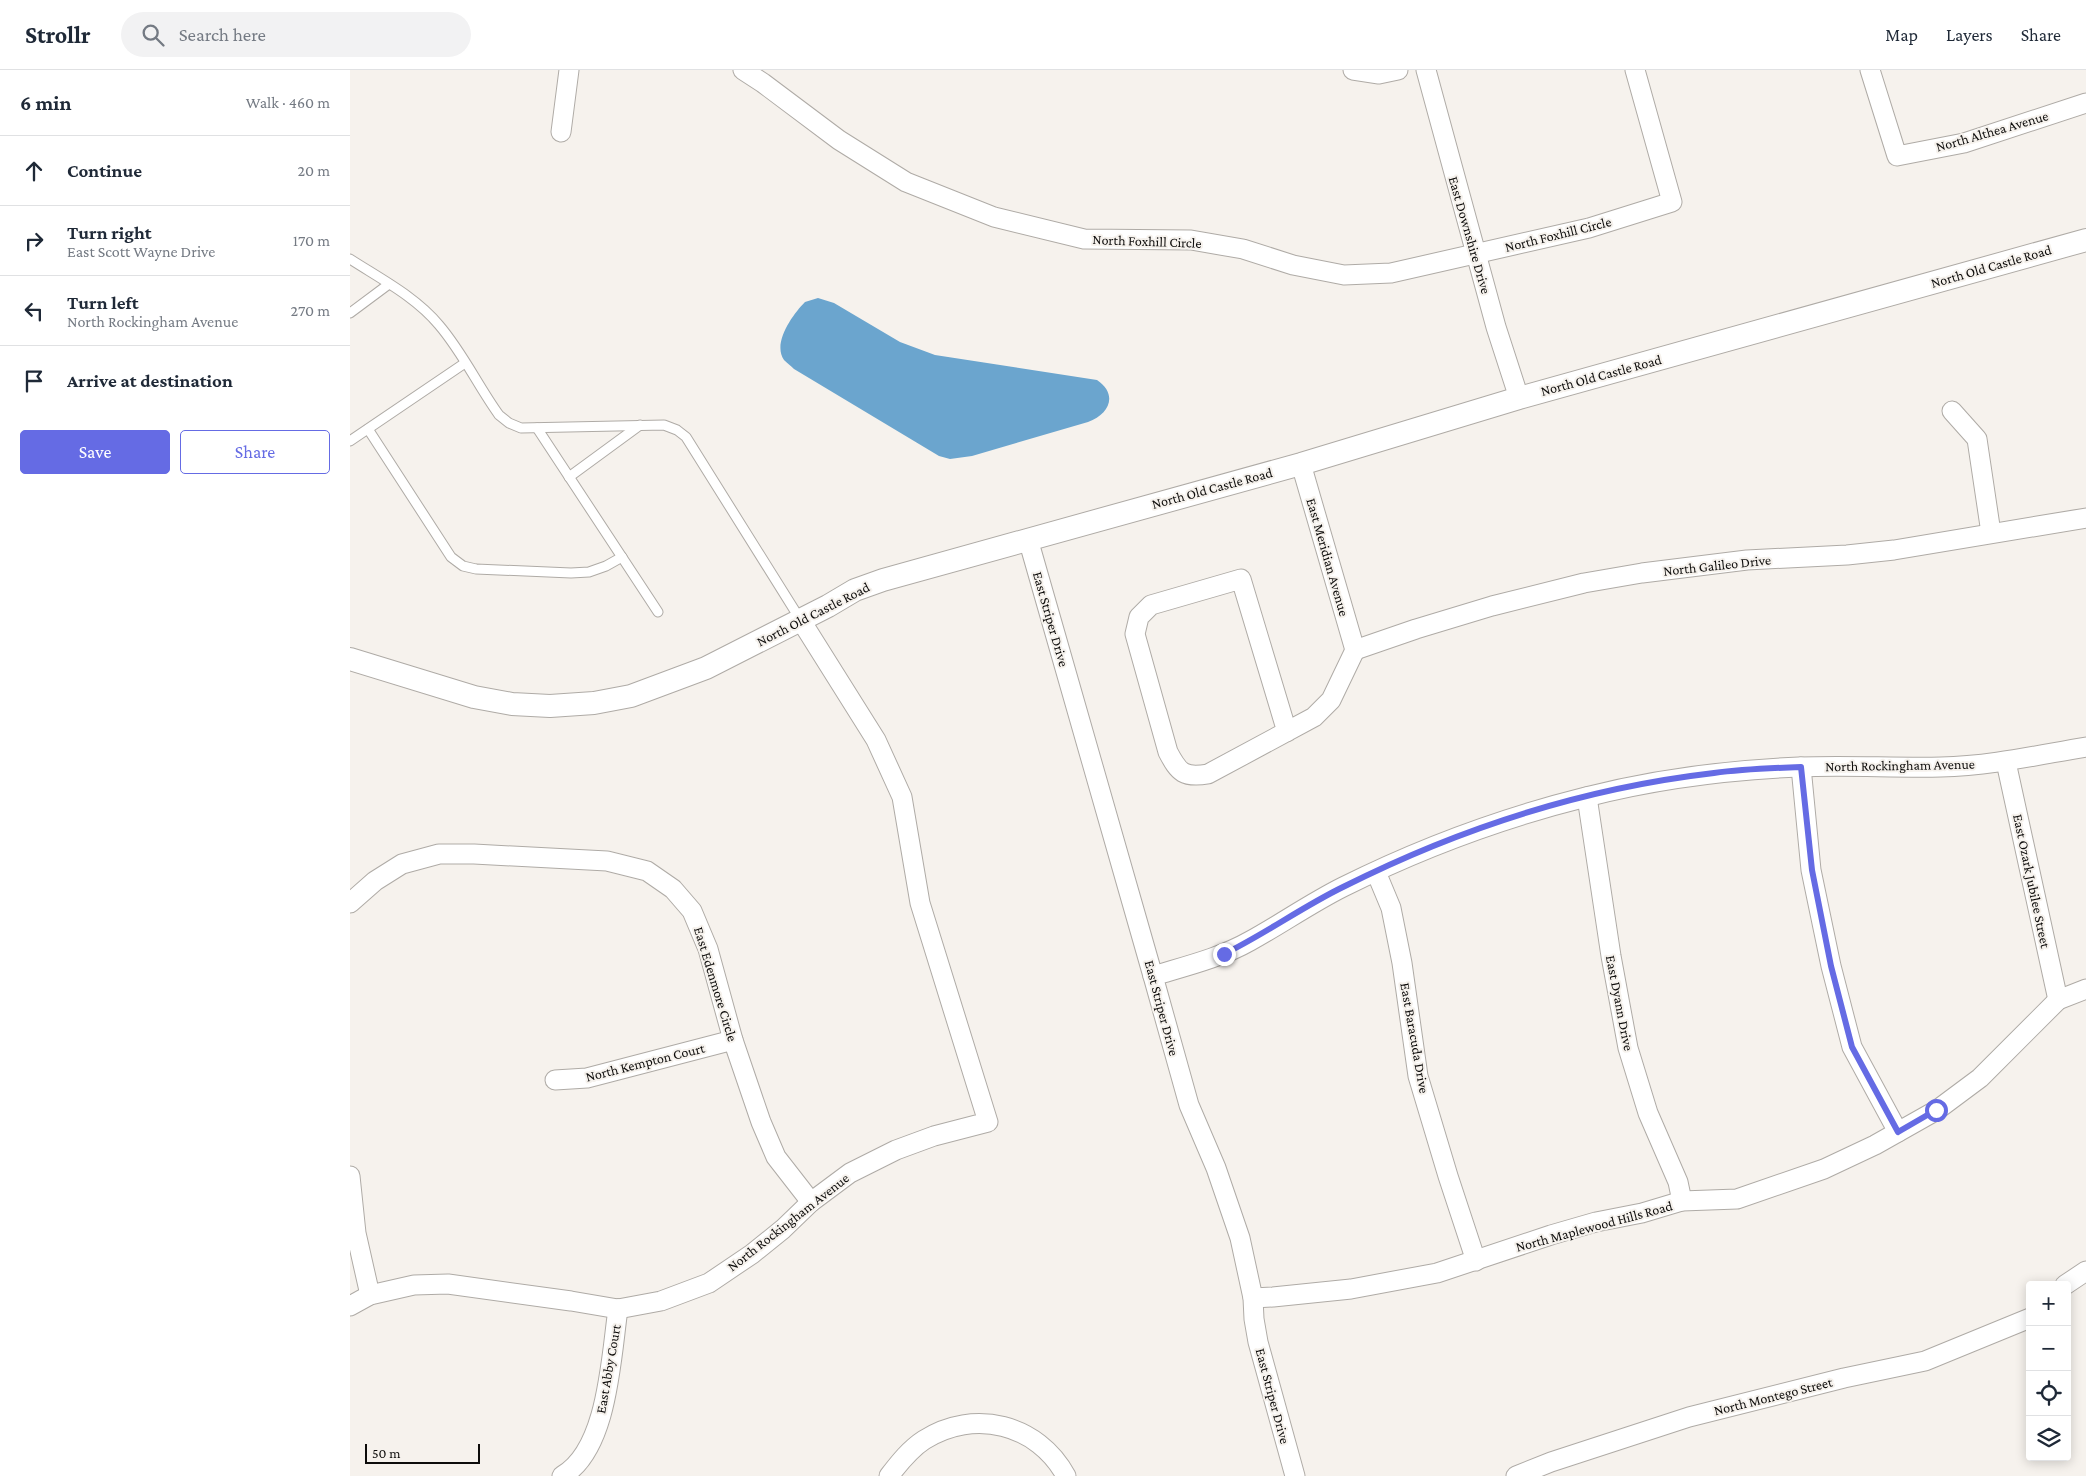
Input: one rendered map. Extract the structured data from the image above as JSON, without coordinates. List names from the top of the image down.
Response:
{
  "streets": {
    "street": [
      "North Althea Avenue",
      "North Foxhill Circle",
      "East Downshire Drive",
      "North Old Castle Road",
      "East Meridian Avenue",
      "North Galileo Drive",
      "East Striper Drive",
      "North Rockingham Avenue",
      "East Ozark Jubilee Street",
      "East Edenmore Circle",
      "East Dyann Drive",
      "East Baracuda Drive",
      "North Kempton Court",
      "North Maplewood Hills Road",
      "East Abby Court",
      "North Montego Street"
    ]
  },
  "crossings": [
    ["North Foxhill Circle", "East Downshire Drive"],
    ["East Downshire Drive", "North Old Castle Road"],
    ["North Old Castle Road", "East Meridian Avenue"],
    ["North Old Castle Road", "East Striper Drive"],
    ["North Old Castle Road", "North Rockingham Avenue"],
    ["East Meridian Avenue", "North Galileo Drive"],
    ["East Striper Drive", "North Rockingham Avenue"],
    ["East Striper Drive", "North Maplewood Hills Road"],
    ["North Rockingham Avenue", "East Ozark Jubilee Street"],
    ["North Rockingham Avenue", "East Edenmore Circle"],
    ["North Rockingham Avenue", "East Dyann Drive"],
    ["North Rockingham Avenue", "East Baracuda Drive"],
    ["North Rockingham Avenue", "East Abby Court"],
    ["East Ozark Jubilee Street", "North Maplewood Hills Road"],
    ["East Edenmore Circle", "North Kempton Court"],
    ["East Dyann Drive", "North Maplewood Hills Road"],
    ["East Baracuda Drive", "North Maplewood Hills Road"]
  ],
  "scale_bar": "50 m",
  "page": {
    "header": "Strollr",
    "search": "Search here",
    "nav": ["Map", "Layers", "Share"],
    "heading": ["6 min", "Walk · 460 m"],
    "list": [
      ["Continue", "20 m"],
      ["Turn right", "East Scott Wayne Drive", "170 m"],
      ["Turn left", "North Rockingham Avenue", "270 m"],
      "Arrive at destination"
    ],
    "buttons": ["Save", "Share"],
    "map_buttons": ["+", "−"],
    "scale": "50 m"
  }
}
